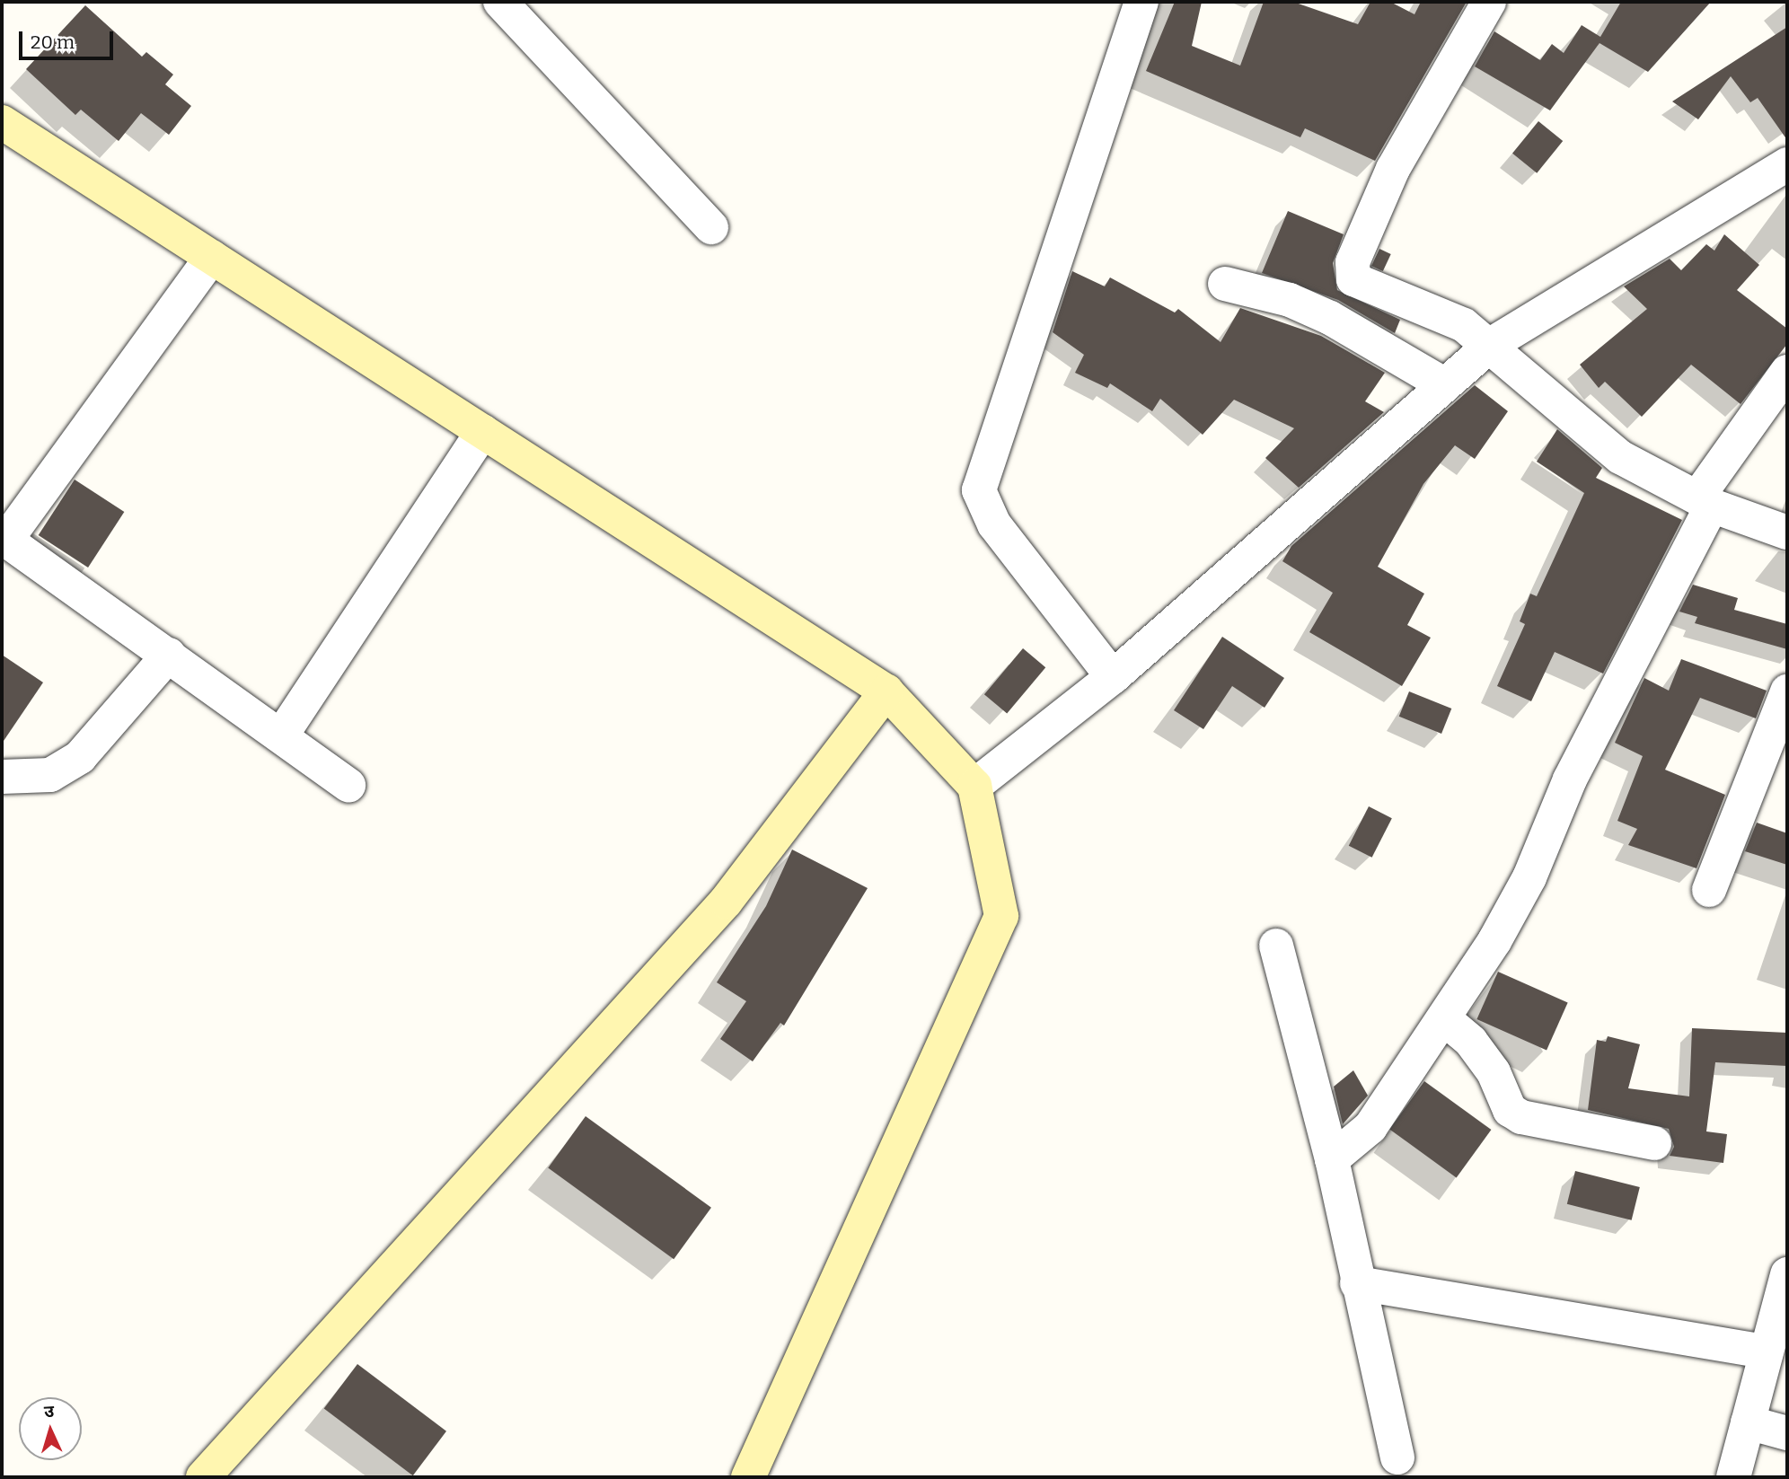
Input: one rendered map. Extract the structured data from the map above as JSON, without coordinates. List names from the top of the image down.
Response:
{
  "scale_bar": "20 m",
  "north": "top"
}
